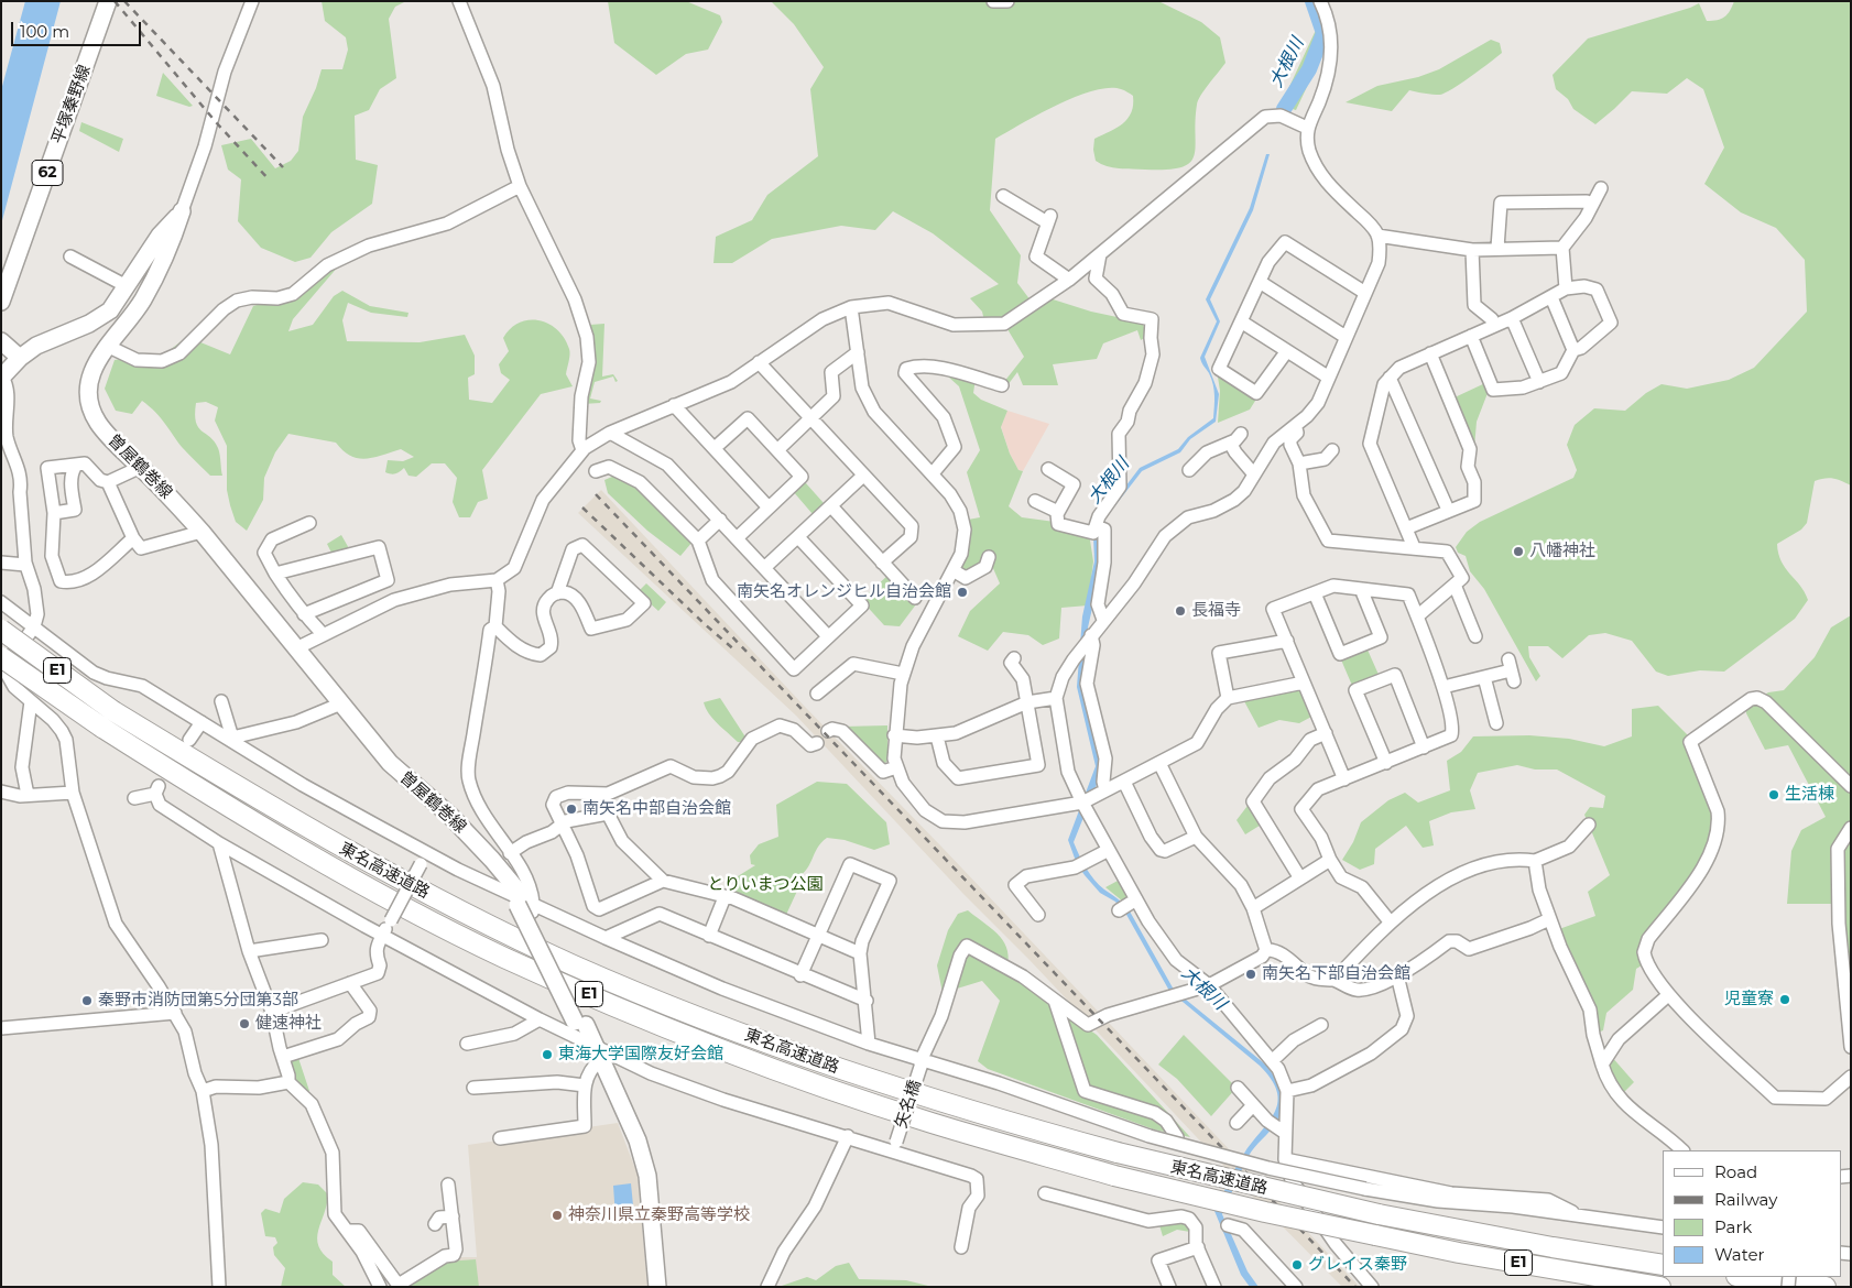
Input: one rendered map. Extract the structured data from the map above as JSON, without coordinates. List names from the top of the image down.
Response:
{
  "streets": {
    "highway": ["E1", "東名高速道路"],
    "main road": ["平塚秦野線", "62", "曽屋鶴巻線"],
    "street": ["矢名橋"]
  },
  "water": ["大根川"],
  "parks": ["とりいまつ公園"],
  "places": [
    "八幡神社",
    "南矢名オレンジヒル自治会館",
    "長福寺",
    "生活棟",
    "南矢名中部自治会館",
    "南矢名下部自治会館",
    "児童寮",
    "秦野市消防団第5分団第3部",
    "健速神社",
    "東海大学国際友好会館",
    "神奈川県立秦野高等学校",
    "グレイス秦野"
  ],
  "legend": [
    "Road",
    "Railway",
    "Park",
    "Water"
  ],
  "scale_bar": "100 m"
}
